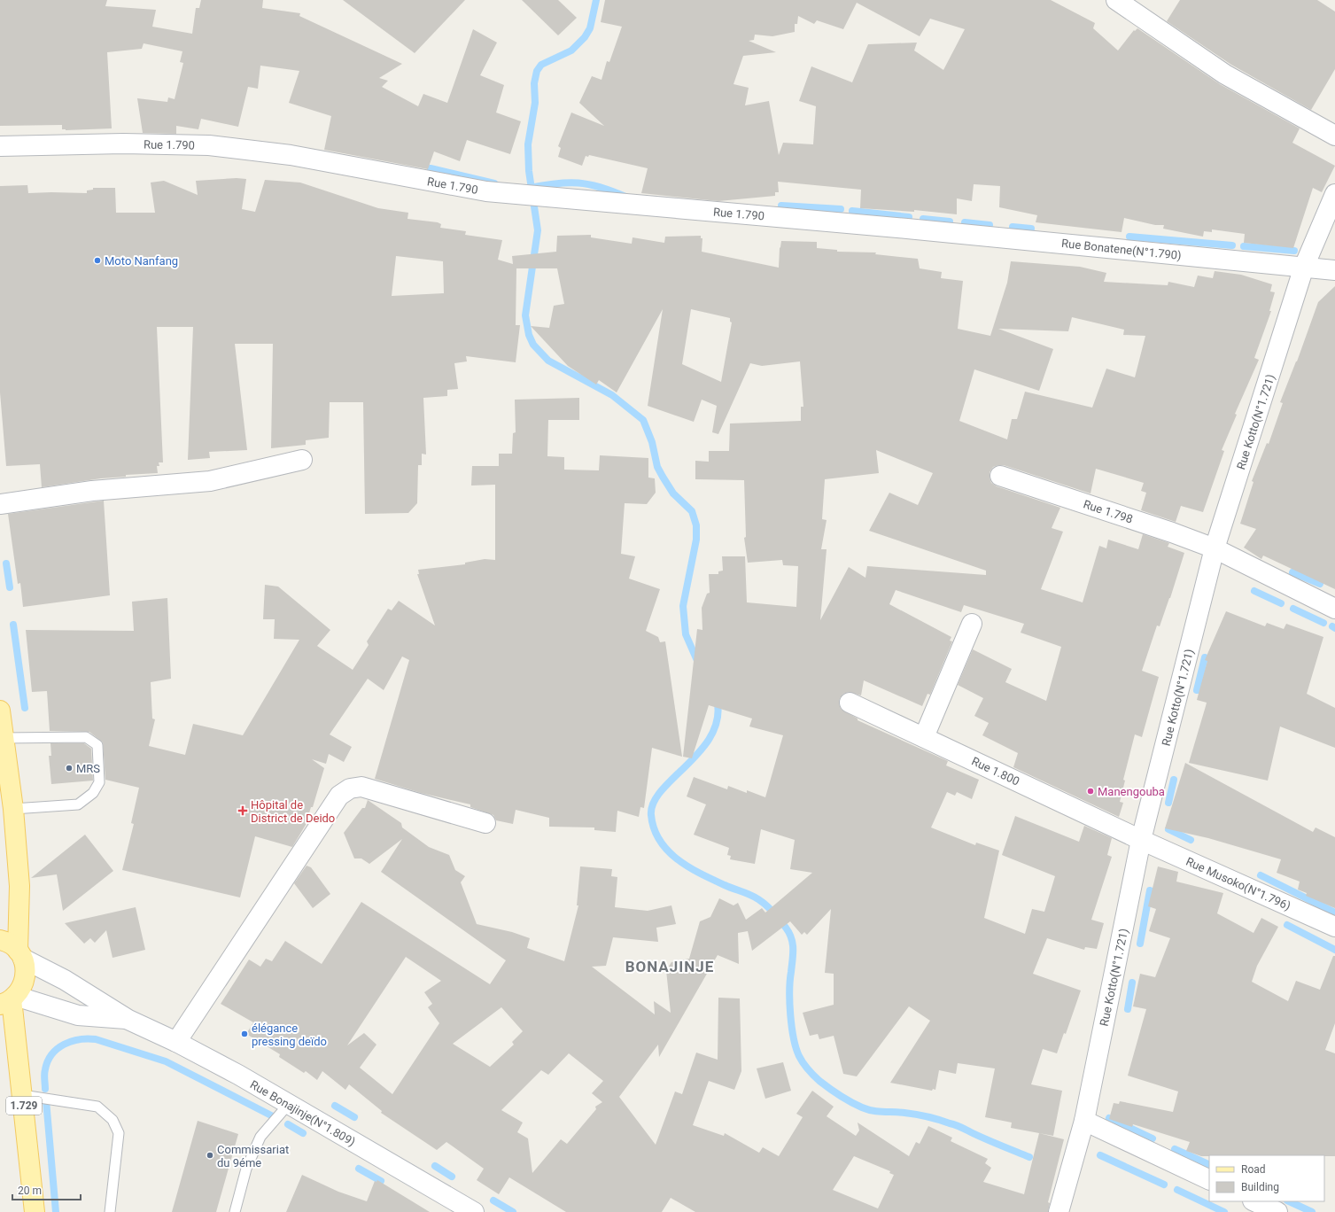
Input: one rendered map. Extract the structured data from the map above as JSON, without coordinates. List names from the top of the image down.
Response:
{
  "streets": {
    "main road": ["1.729"],
    "street": [
      "Rue 1.790",
      "Rue Bonatene(N°1.790)",
      "Rue Kotto(N°1.721)",
      "Rue 1.798",
      "Rue 1.800",
      "Rue Musoko(N°1.796)",
      "Rue Bonajinje(N°1.809)"
    ]
  },
  "crossings": [
    ["Rue 1.790", "Rue Bonatene(N°1.790)"],
    ["Rue Bonatene(N°1.790)", "Rue Kotto(N°1.721)"],
    ["Rue Kotto(N°1.721)", "Rue 1.798"],
    ["Rue Kotto(N°1.721)", "Rue 1.800"],
    ["Rue Kotto(N°1.721)", "Rue Musoko(N°1.796)"],
    ["Rue 1.800", "Rue Musoko(N°1.796)"],
    ["1.729", "Rue Bonajinje(N°1.809)"]
  ],
  "districts": ["BONAJINJE"],
  "places": {
    "other": [
      "Moto Nanfang",
      "MRS",
      "Manengouba",
      "élégance pressing deïdo",
      "Commissariat du 9éme"
    ],
    "health": ["Hôpital de District de Deido"]
  },
  "legend": ["Road", "Building"],
  "scale_bar": "20 m"
}
